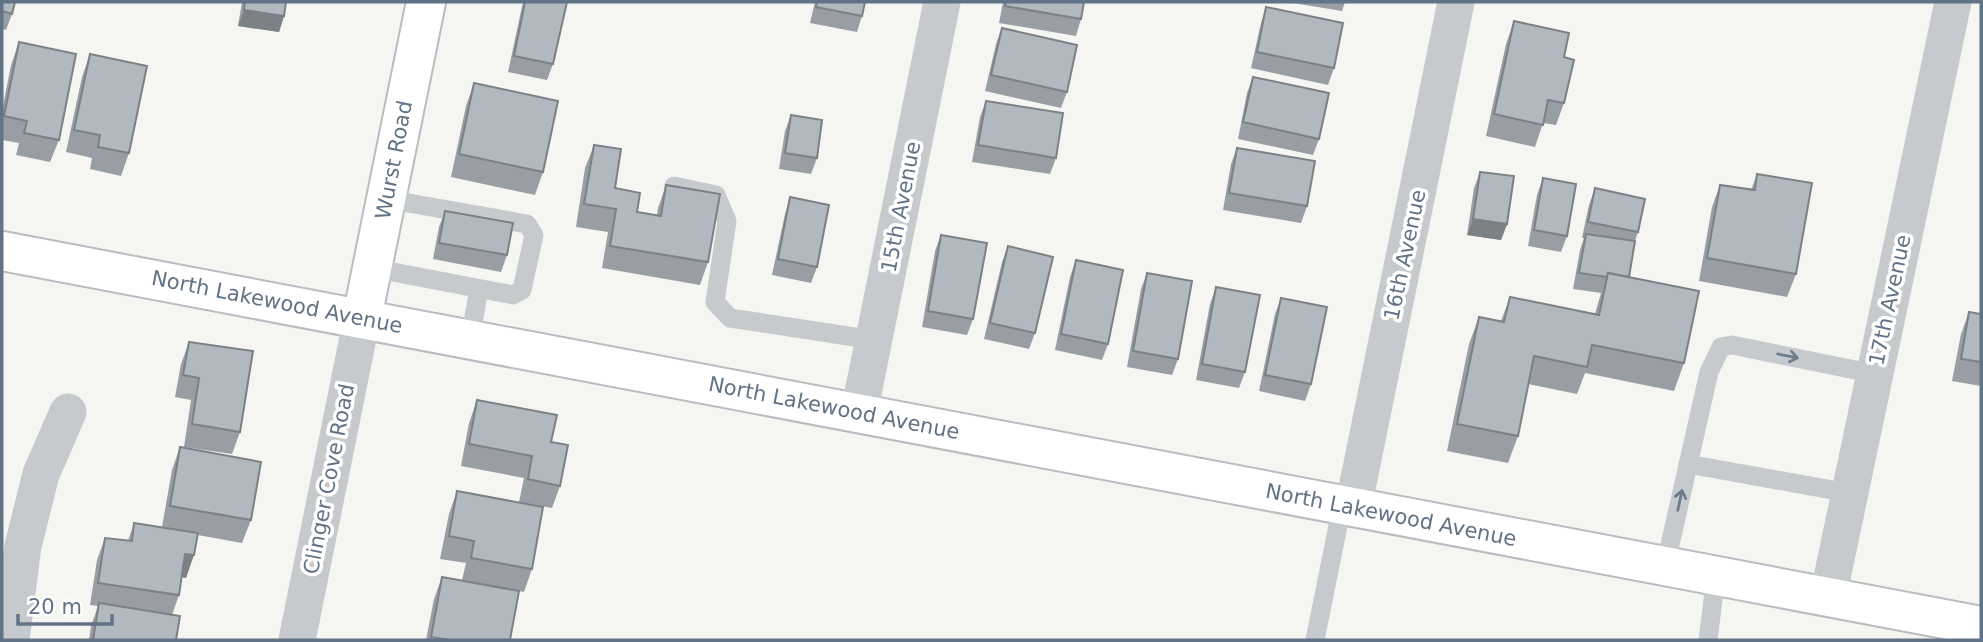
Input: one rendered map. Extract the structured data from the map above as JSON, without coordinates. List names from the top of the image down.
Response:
{
  "streets": {
    "street": [
      "Wurst Road",
      "15th Avenue",
      "16th Avenue",
      "17th Avenue",
      "North Lakewood Avenue",
      "Clinger Cove Road"
    ]
  },
  "crossings": [
    ["Wurst Road", "North Lakewood Avenue"],
    ["Wurst Road", "Clinger Cove Road"],
    ["15th Avenue", "North Lakewood Avenue"],
    ["16th Avenue", "North Lakewood Avenue"],
    ["17th Avenue", "North Lakewood Avenue"],
    ["North Lakewood Avenue", "Clinger Cove Road"]
  ],
  "scale_bar": "20 m"
}
